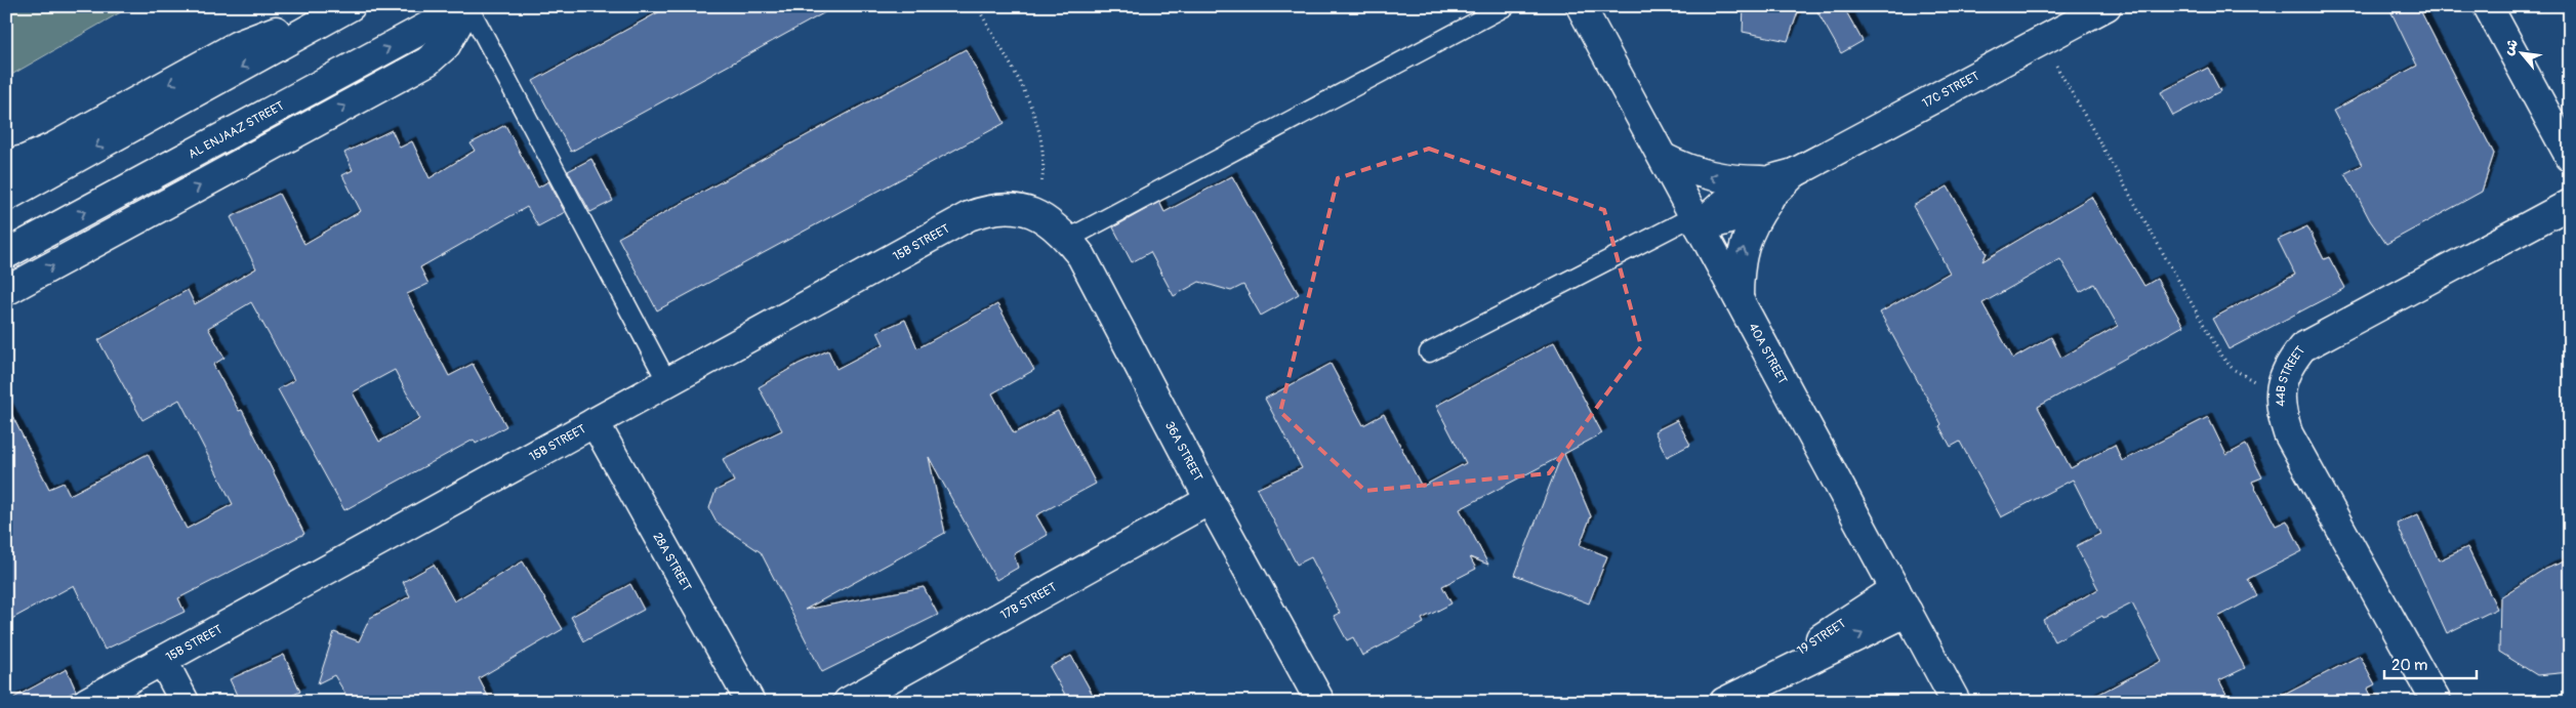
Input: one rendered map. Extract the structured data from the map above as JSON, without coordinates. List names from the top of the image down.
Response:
{
  "streets": {
    "street": [
      "17C STREET",
      "AL ENJAAZ STREET",
      "15B STREET",
      "40A STREET",
      "44B STREET",
      "36A STREET",
      "28A STREET",
      "17B STREET",
      "19 STREET"
    ]
  },
  "crossings": [
    ["17C STREET", "40A STREET"],
    ["15B STREET", "36A STREET"],
    ["15B STREET", "28A STREET"],
    ["40A STREET", "19 STREET"],
    ["36A STREET", "17B STREET"]
  ],
  "scale_bar": "20 m",
  "north": "top left"
}
